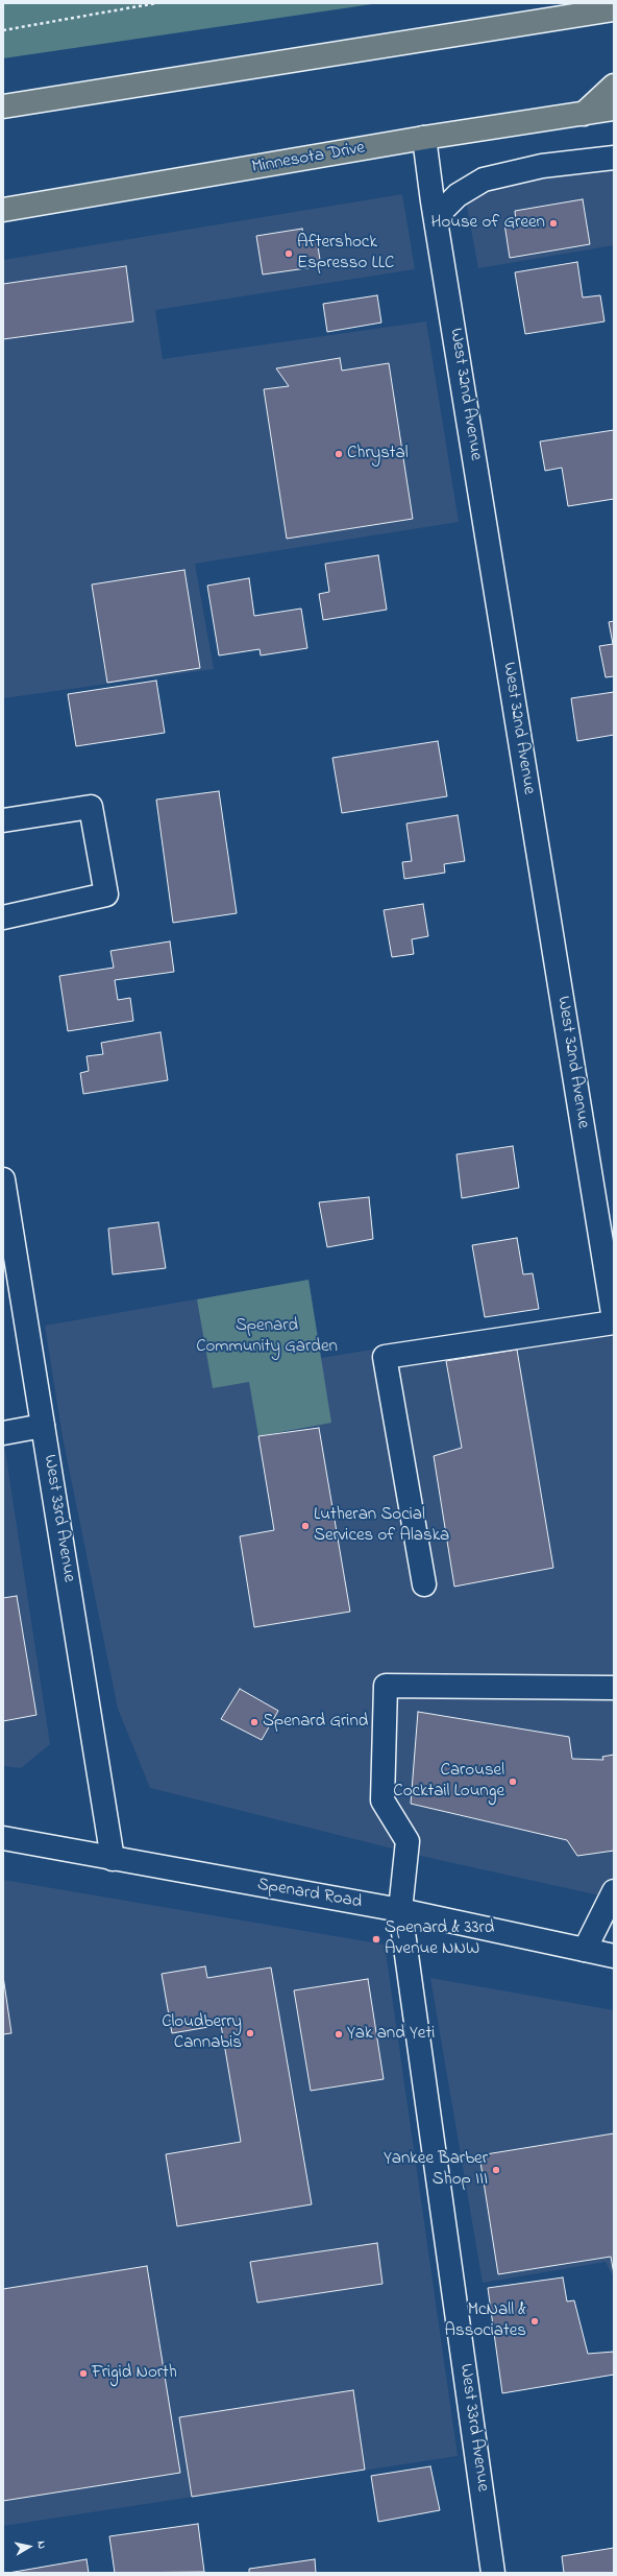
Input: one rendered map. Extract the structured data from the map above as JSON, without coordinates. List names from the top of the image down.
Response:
{
  "streets": {
    "main road": ["Minnesota Drive"],
    "street": ["West 32nd Avenue", "West 33rd Avenue", "Spenard Road"]
  },
  "crossings": [
    ["Minnesota Drive", "West 32nd Avenue"],
    ["West 33rd Avenue", "Spenard Road"]
  ],
  "parks": ["Spenard Community Garden"],
  "places": [
    "House of Green",
    "Aftershock Espresso LLC",
    "Chrystal",
    "Lutheran Social Services of Alaska",
    "Spenard Grind",
    "Carousel Cocktail Lounge",
    "Spenard & 33rd Avenue NNW",
    "Cloudberry Cannabis",
    "Yak and Yeti",
    "Yankee Barber Shop III",
    "McNall & Associates",
    "Frigid North"
  ],
  "north": "right"
}
